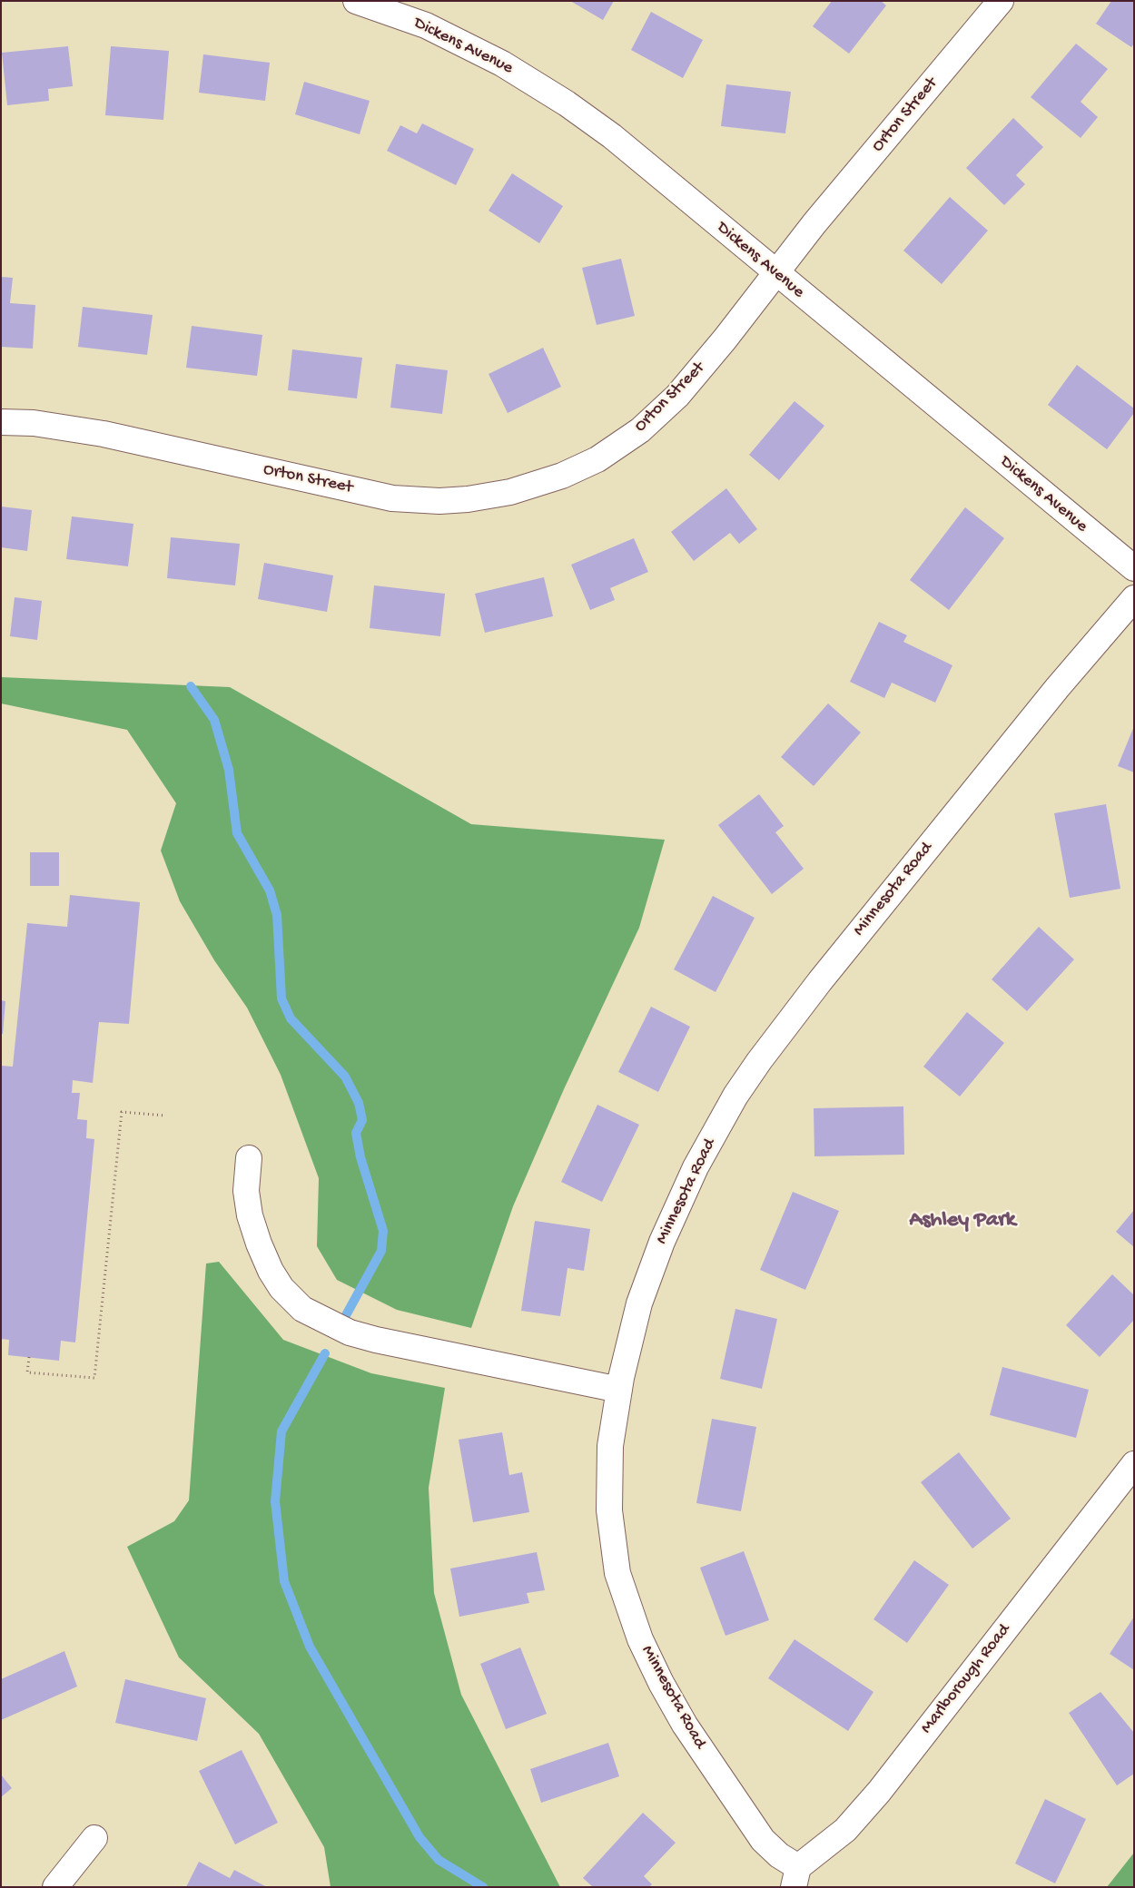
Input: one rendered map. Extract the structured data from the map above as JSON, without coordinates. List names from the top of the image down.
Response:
{
  "streets": {
    "street": [
      "Dickens Avenue",
      "Orton Street",
      "Minnesota Road",
      "Marlborough Road"
    ]
  },
  "crossings": [
    ["Dickens Avenue", "Orton Street"],
    ["Minnesota Road", "Marlborough Road"]
  ],
  "districts": ["Ashley Park"]
}
